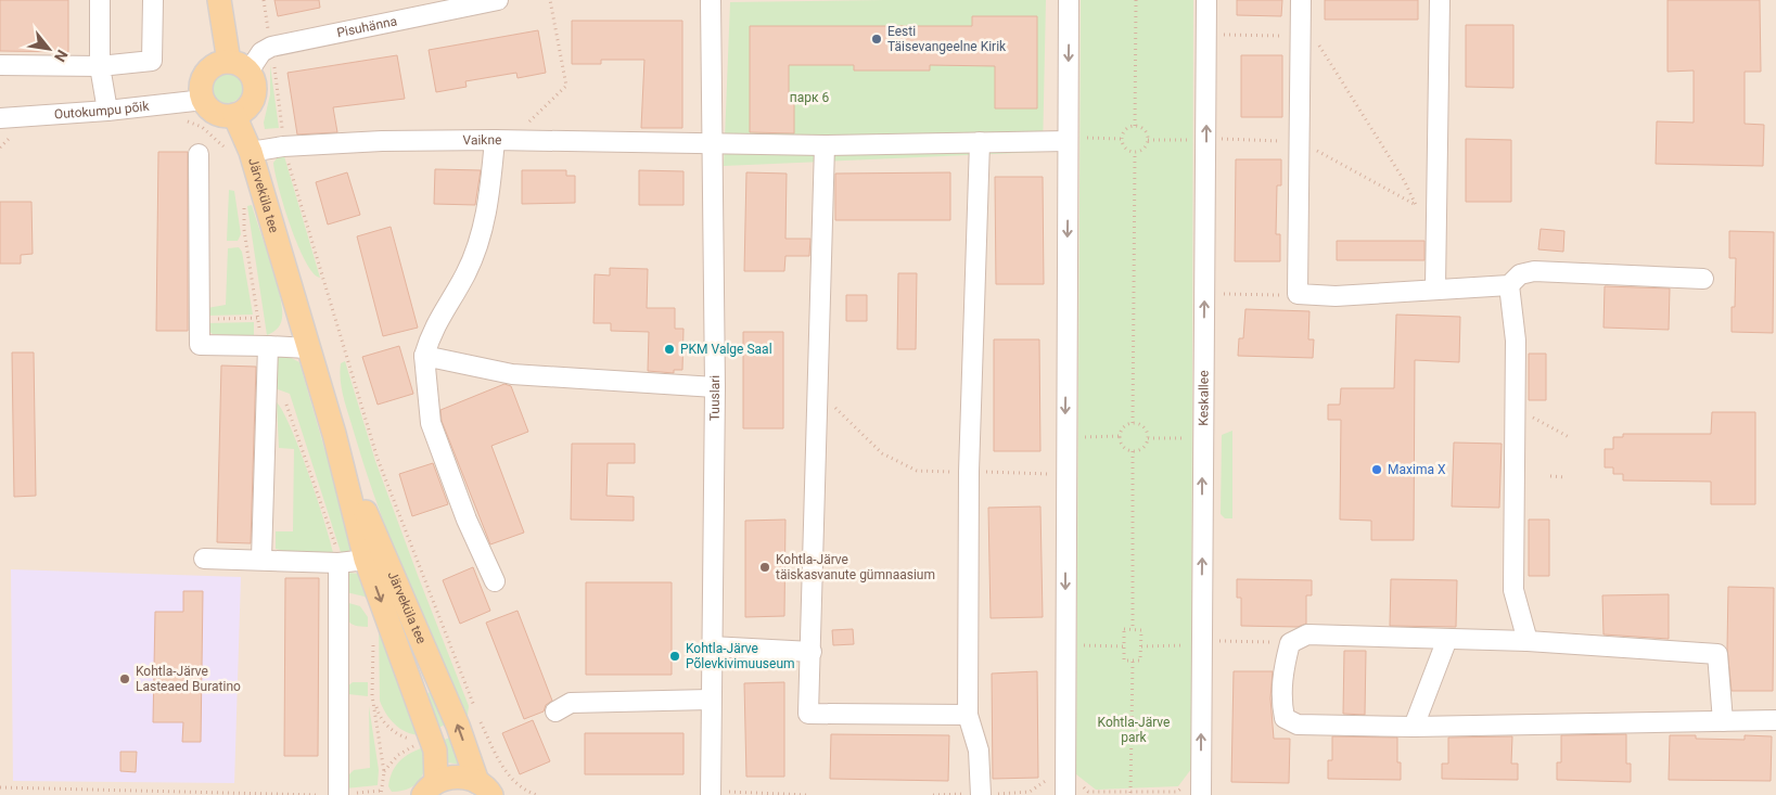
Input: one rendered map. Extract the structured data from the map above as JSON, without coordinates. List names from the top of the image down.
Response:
{
  "streets": {
    "main road": ["Järveküla tee"],
    "street": [
      "Pisuhänna",
      "Outokumpu põik",
      "Vaikne",
      "Tuuslari",
      "Keskallee"
    ]
  },
  "crossings": [
    ["Outokumpu põik", "Järveküla tee"],
    ["Vaikne", "Järveküla tee"],
    ["Vaikne", "Tuuslari"]
  ],
  "parks": ["парк 6", "Kohtla-Järve park"],
  "places": [
    "Eesti Täisevangeelne Kirik",
    "PKM Valge Saal",
    "Maxima X",
    "Kohtla-Järve täiskasvanute gümnaasium",
    "Kohtla-Järve Põlevkivimuuseum",
    "Kohtla-Järve Lasteaed Buratino"
  ],
  "north": "bottom right"
}
